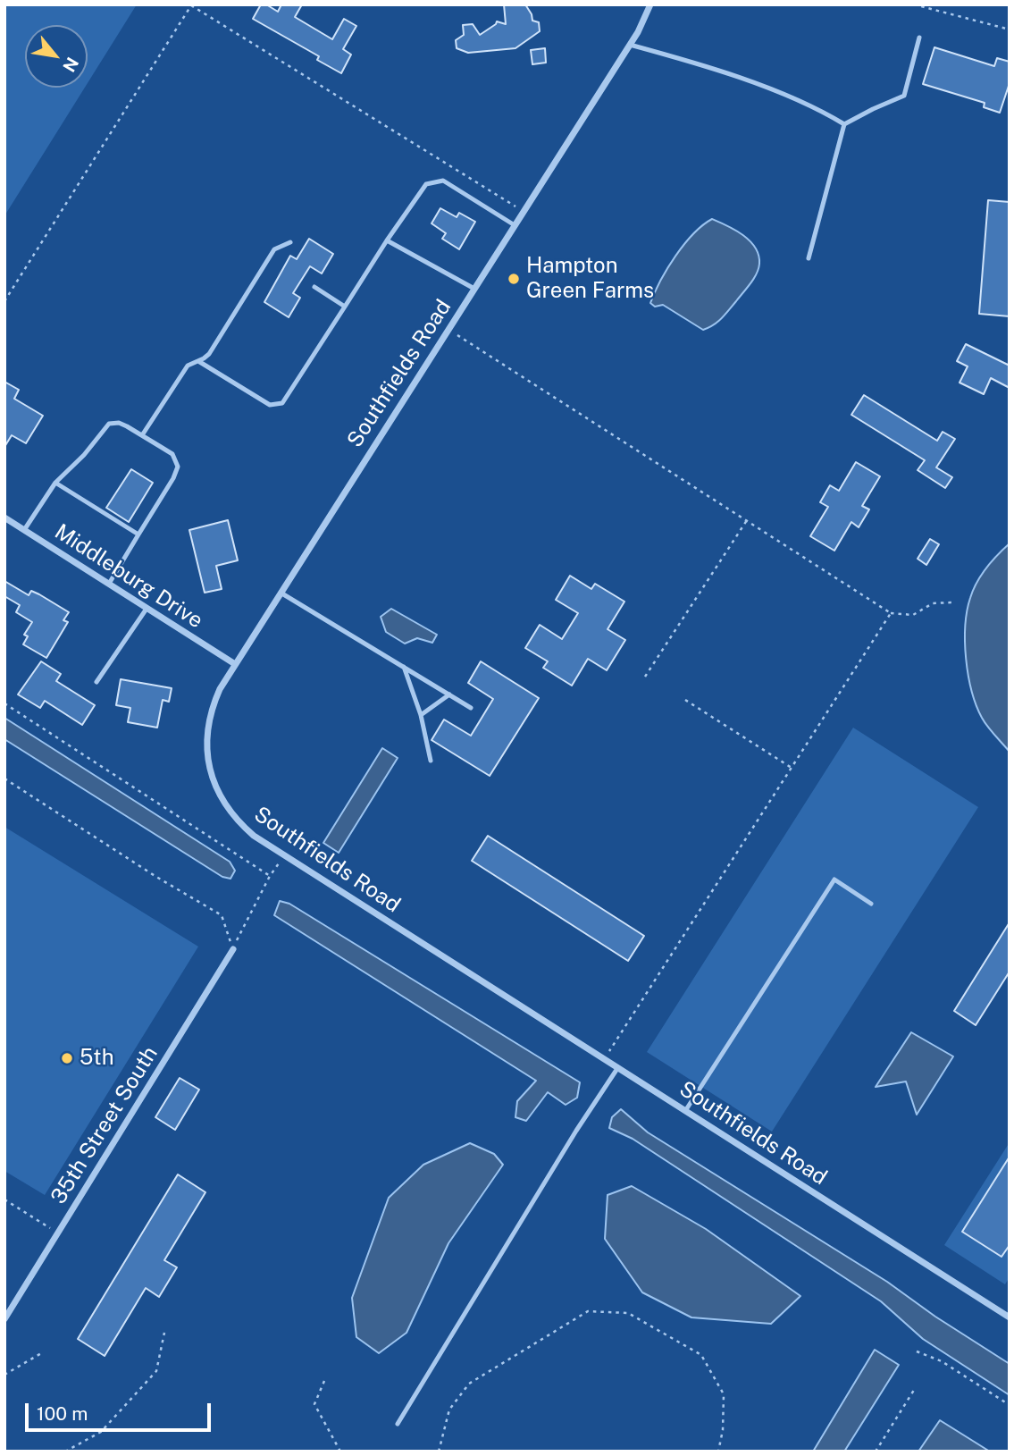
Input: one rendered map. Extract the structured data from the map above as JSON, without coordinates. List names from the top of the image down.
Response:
{
  "streets": {
    "street": ["Southfields Road", "Middleburg Drive", "35th Street South"]
  },
  "crossings": [
    ["Southfields Road", "Middleburg Drive"]
  ],
  "places": ["Hampton Green Farms", "5th"],
  "scale_bar": "100 m",
  "north": "bottom right"
}
